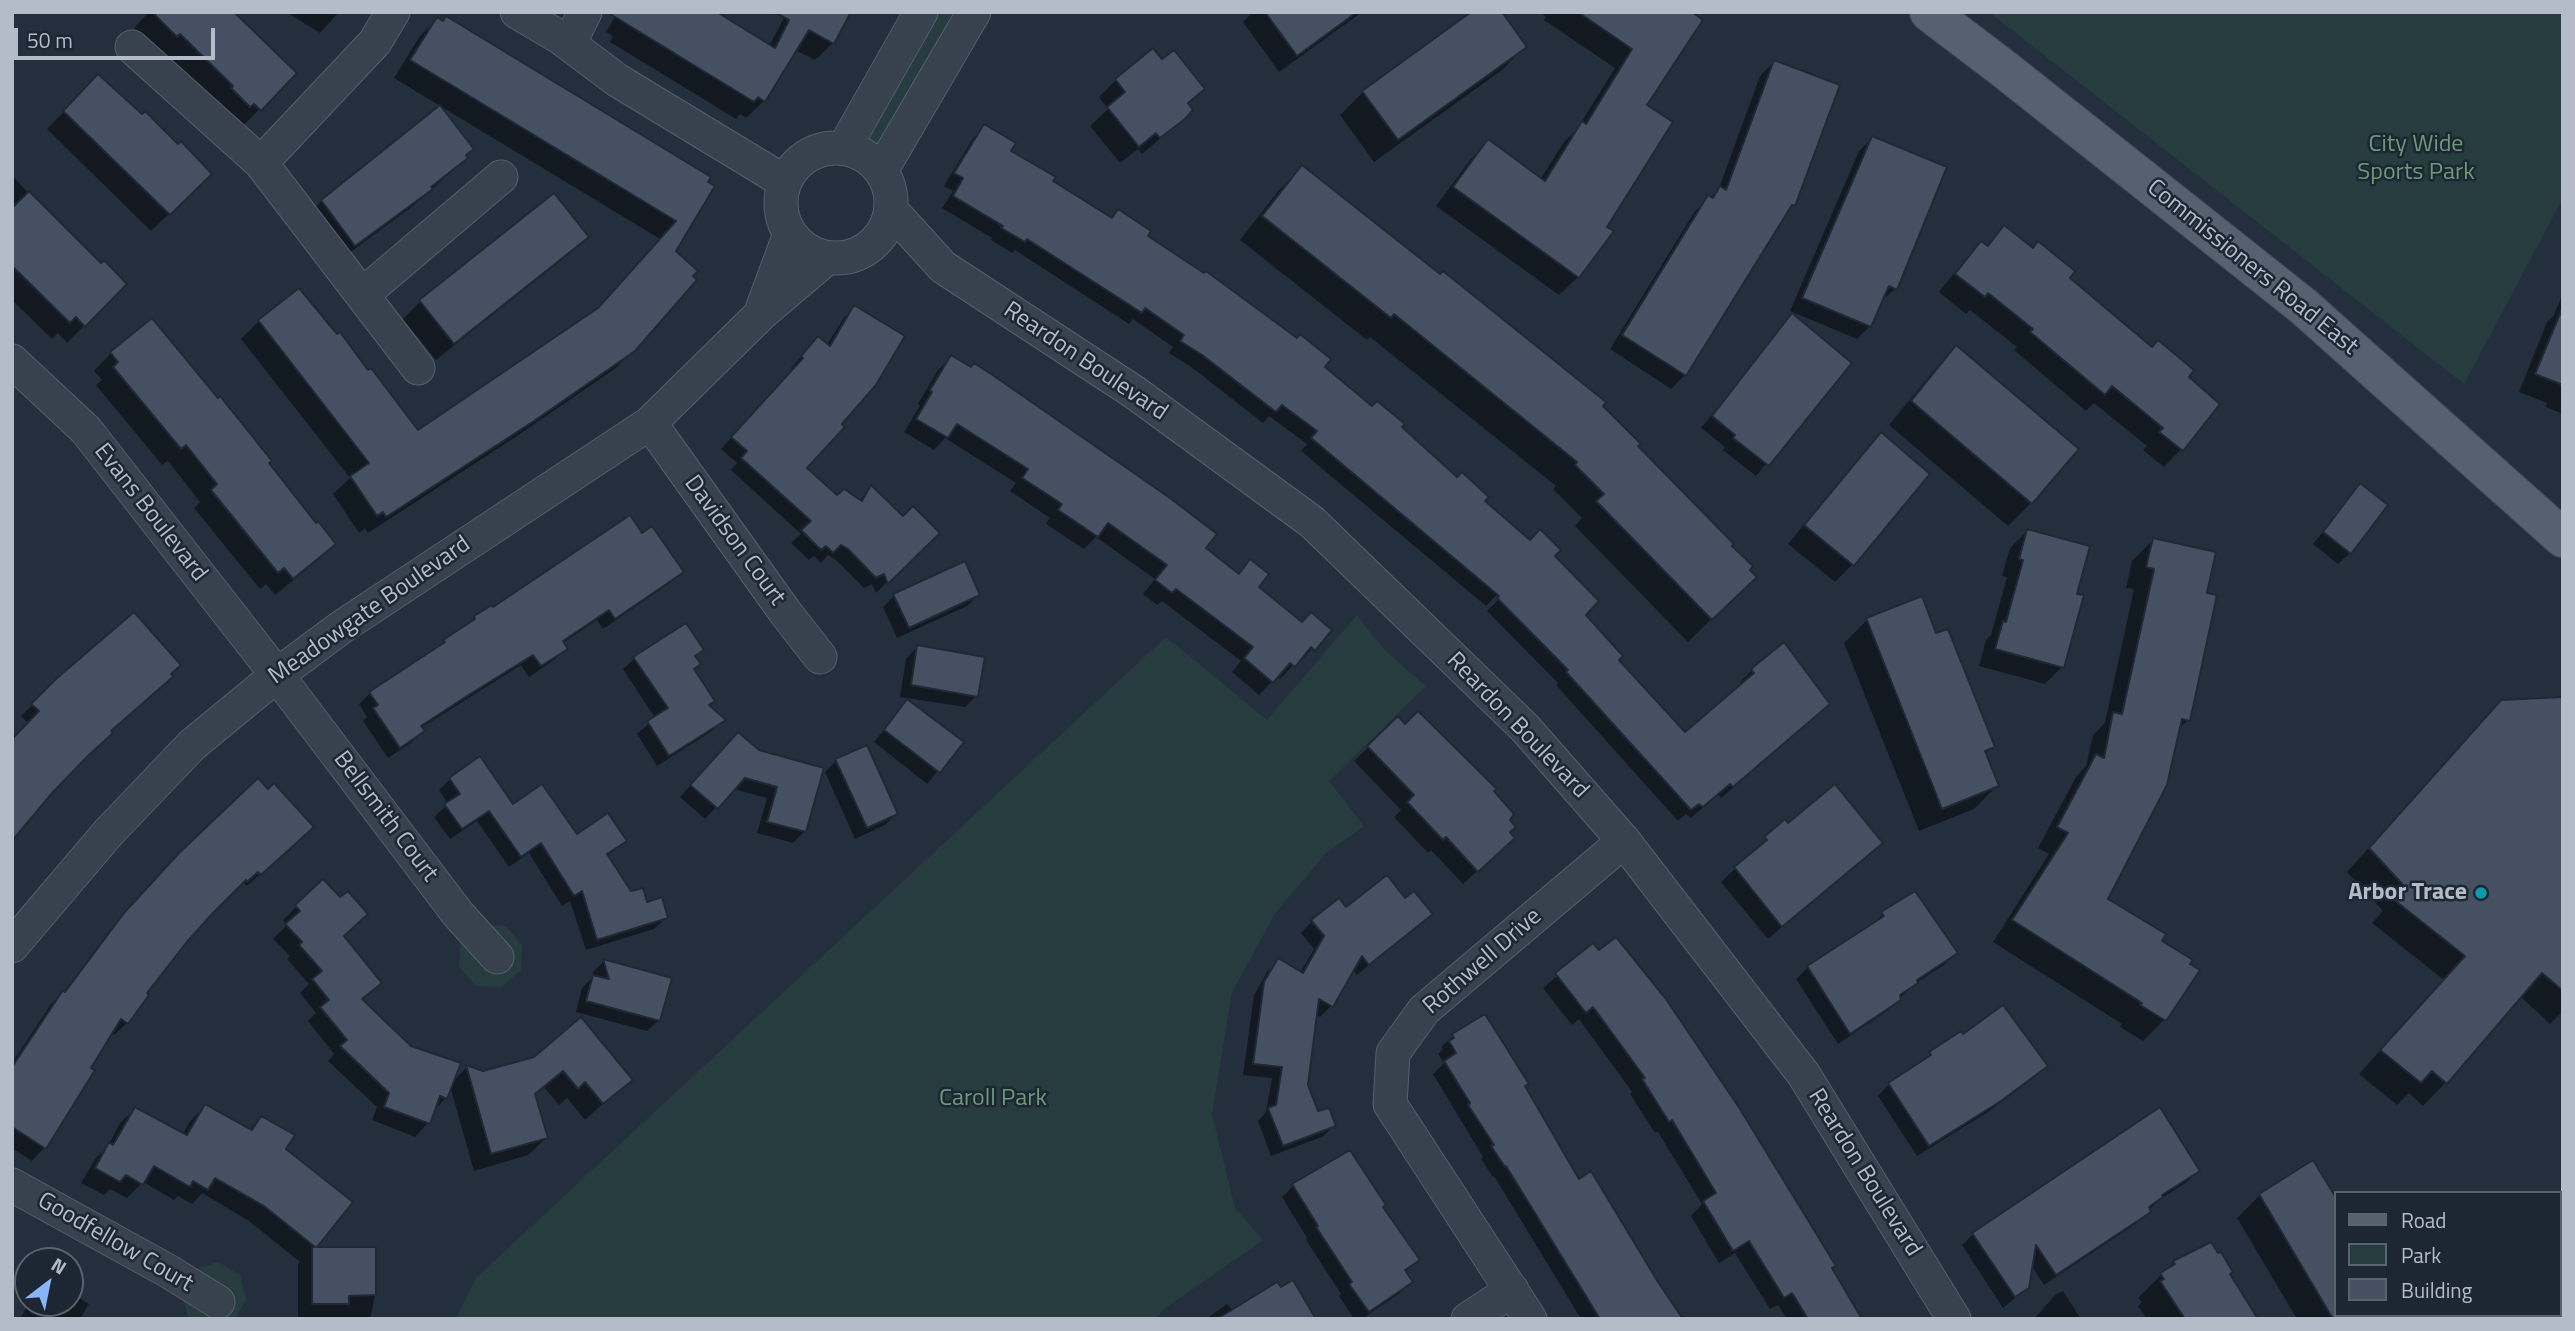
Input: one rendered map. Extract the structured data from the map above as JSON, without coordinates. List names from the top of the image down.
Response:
{
  "streets": {
    "main road": ["Commissioners Road East"],
    "street": [
      "Reardon Boulevard",
      "Evans Boulevard",
      "Davidson Court",
      "Meadowgate Boulevard",
      "Bellsmith Court",
      "Rothwell Drive",
      "Goodfellow Court"
    ]
  },
  "crossings": [
    ["Reardon Boulevard", "Meadowgate Boulevard"],
    ["Reardon Boulevard", "Rothwell Drive"],
    ["Evans Boulevard", "Meadowgate Boulevard"],
    ["Evans Boulevard", "Bellsmith Court"],
    ["Davidson Court", "Meadowgate Boulevard"],
    ["Meadowgate Boulevard", "Bellsmith Court"]
  ],
  "parks": ["City Wide Sports Park", "Caroll Park"],
  "places": ["Arbor Trace"],
  "legend": ["Road", "Park", "Building"],
  "scale_bar": "50 m",
  "north": "top right"
}
